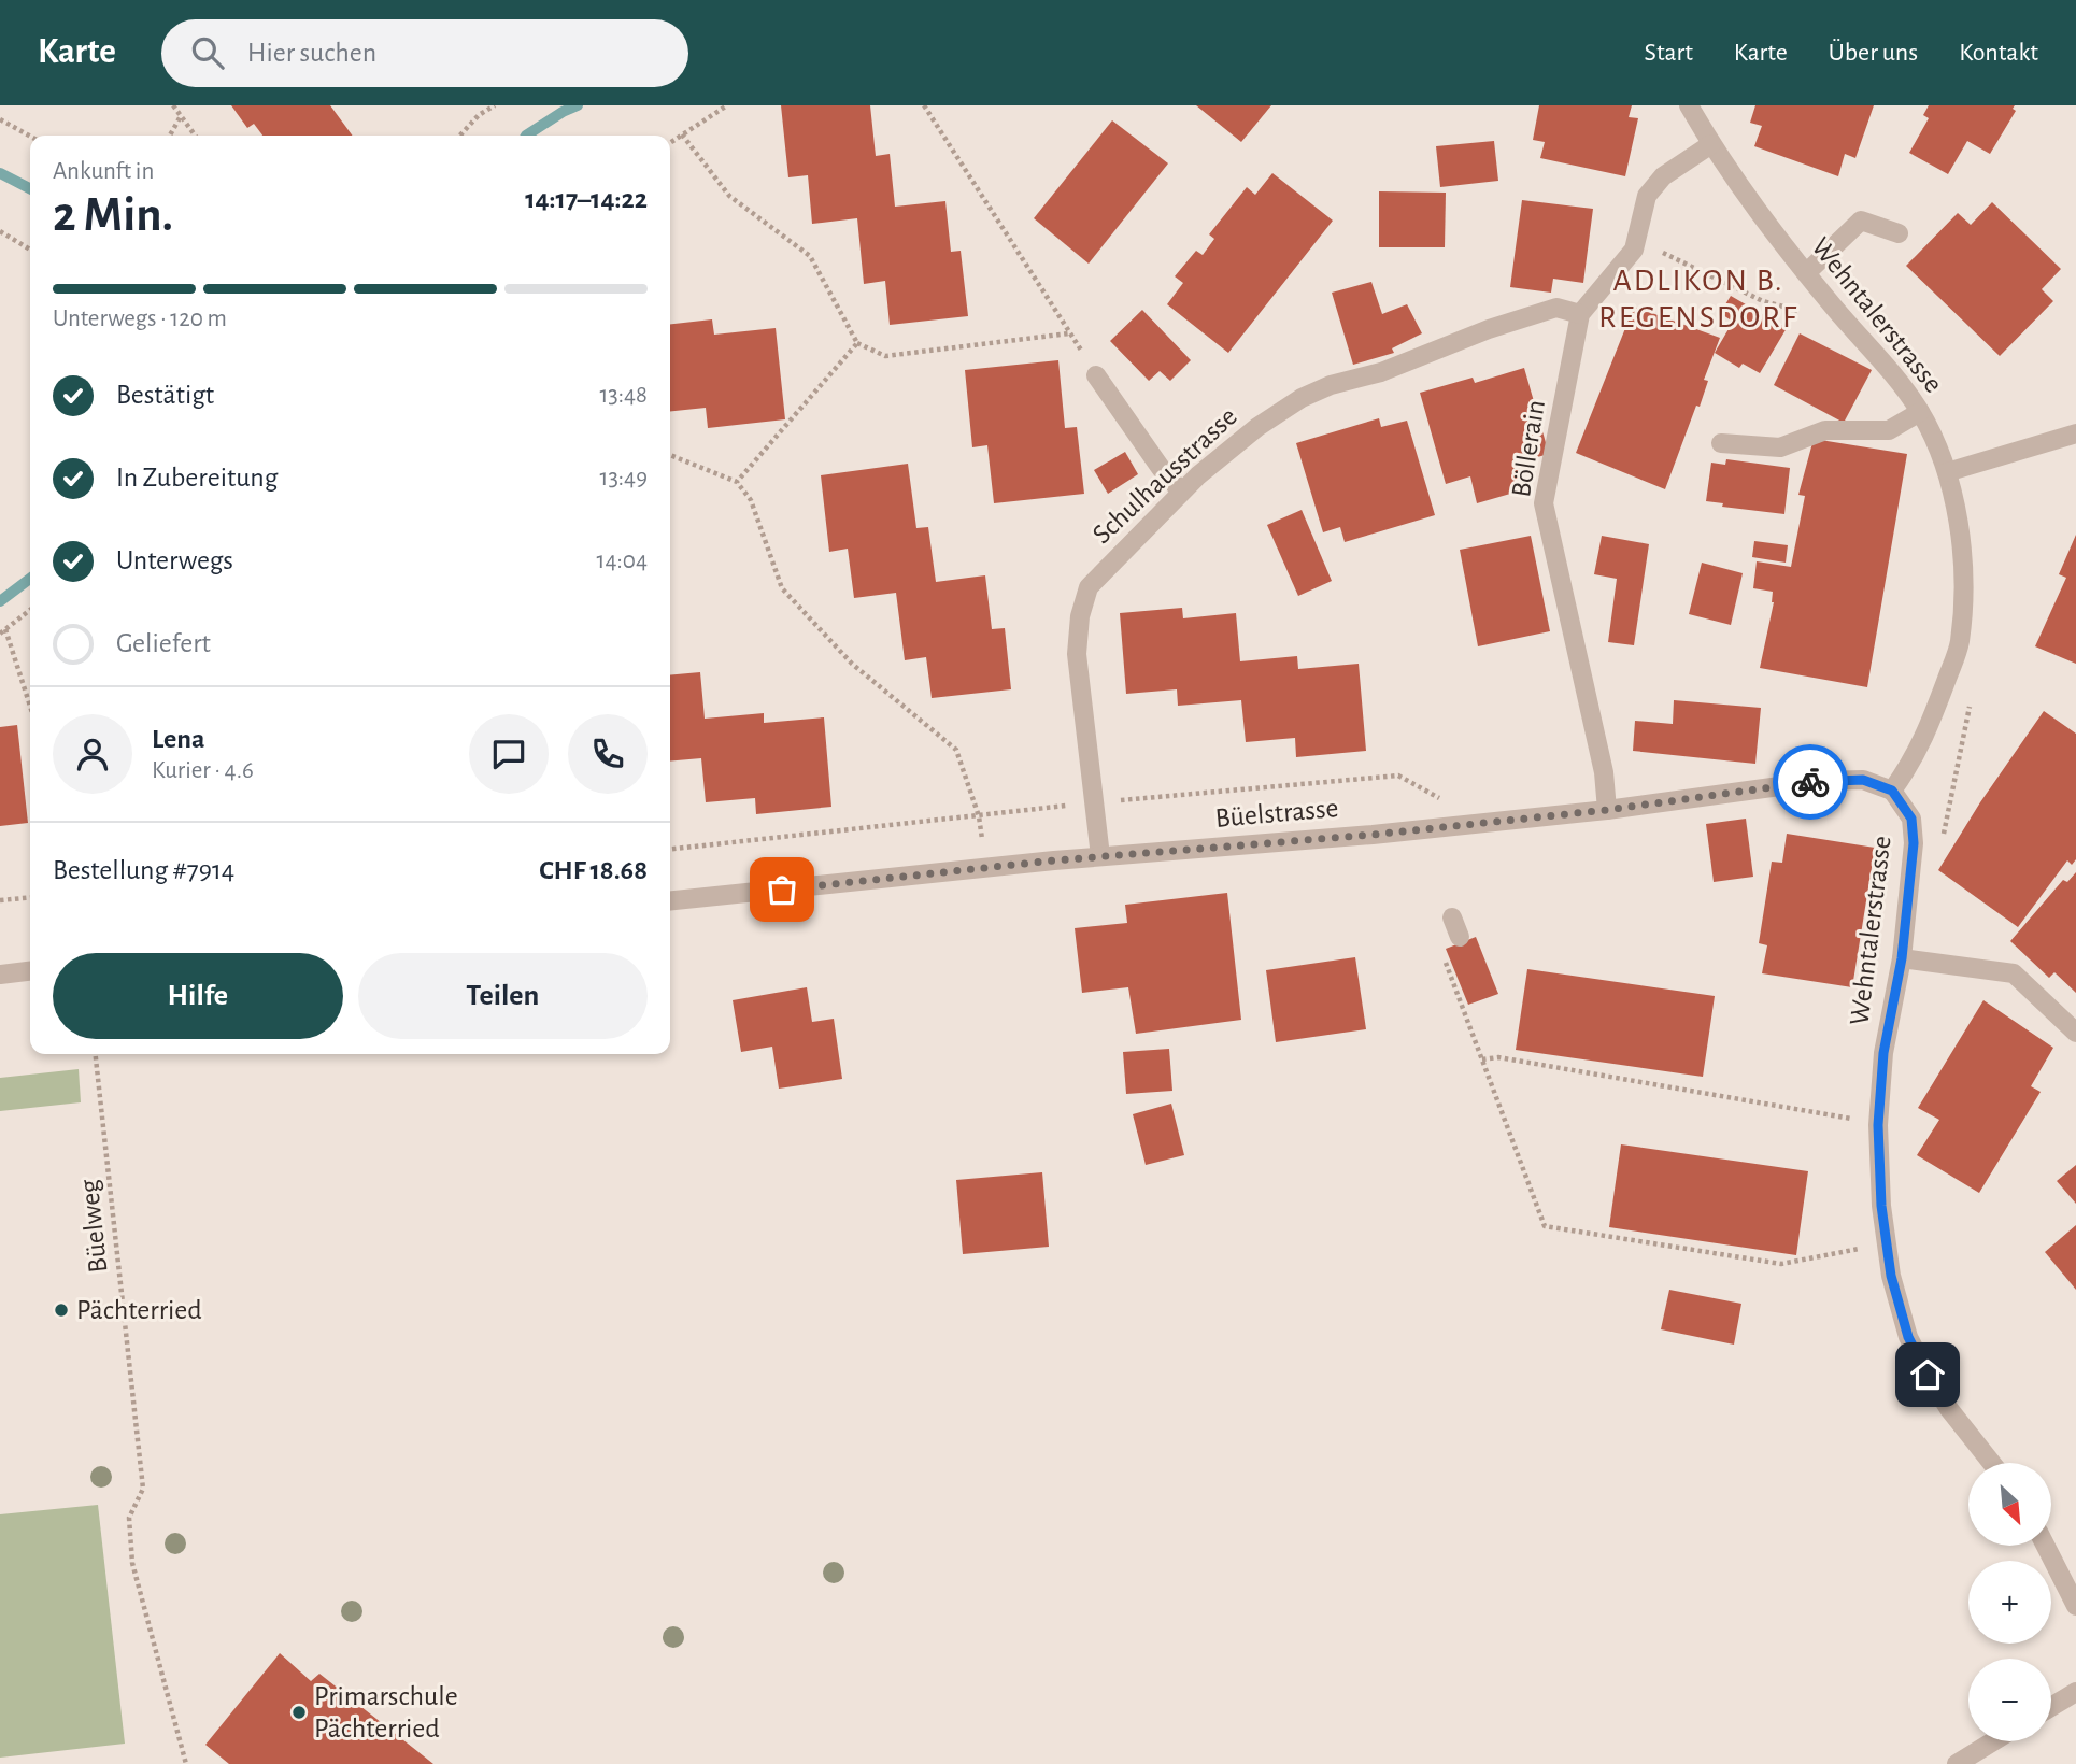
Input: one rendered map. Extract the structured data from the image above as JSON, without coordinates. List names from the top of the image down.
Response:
{
  "streets": {
    "street": [
      "Wehntalerstrasse",
      "Böllerain",
      "Schulhausstrasse",
      "Büelstrasse"
    ],
    "path": ["Büelweg"]
  },
  "crossings": [
    ["Wehntalerstrasse", "Böllerain"],
    ["Wehntalerstrasse", "Büelstrasse"],
    ["Böllerain", "Schulhausstrasse"],
    ["Böllerain", "Büelstrasse"],
    ["Schulhausstrasse", "Büelstrasse"]
  ],
  "districts": ["ADLIKON B. REGENSDORF"],
  "places": ["Pächterried", "Primarschule Pächterried"],
  "north": "bottom right",
  "page": {
    "header": "Karte",
    "search": "Hier suchen",
    "nav": [
      "Start",
      "Karte",
      "Über uns",
      "Kontakt"
    ],
    "heading": ["2 Min.", "Ankunft in", "14:17–14:22"],
    "panel": [
      "Lena",
      "Kurier · 4.6",
      "Bestellung #7914",
      "CHF 18.68"
    ],
    "bar": "Unterwegs · 120 m",
    "list": [
      ["Bestätigt", "13:48"],
      ["In Zubereitung", "13:49"],
      ["Unterwegs", "14:04"],
      "Geliefert"
    ],
    "buttons": ["Hilfe", "Teilen"],
    "map_buttons": ["+", "−"]
  }
}
